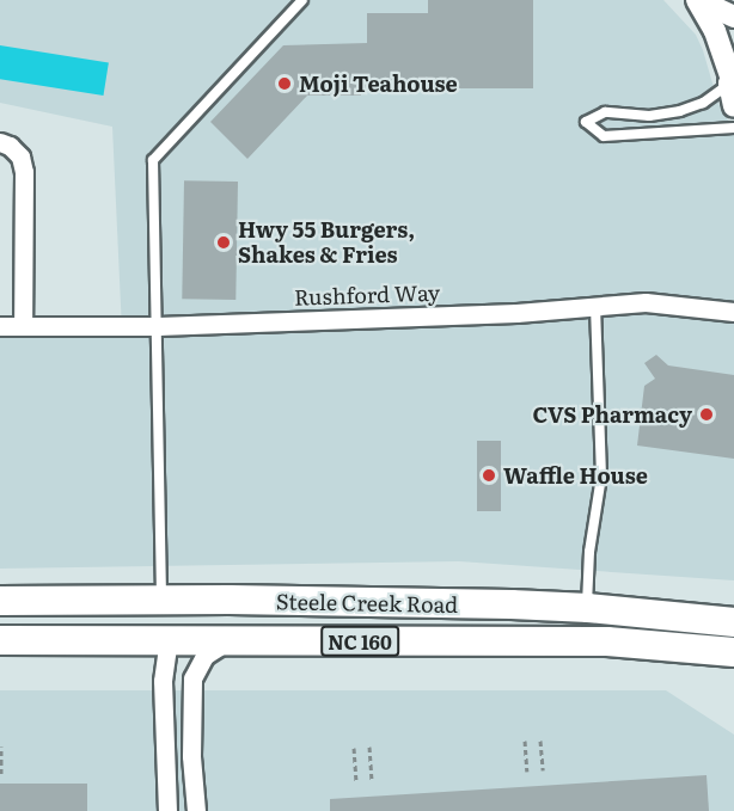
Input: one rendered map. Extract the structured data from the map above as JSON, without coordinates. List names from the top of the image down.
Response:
{
  "streets": {
    "main road": ["Steele Creek Road", "NC 160"],
    "street": ["Rushford Way"]
  },
  "places": [
    "Moji Teahouse",
    "Hwy 55 Burgers, Shakes & Fries",
    "CVS Pharmacy",
    "Waffle House"
  ]
}
